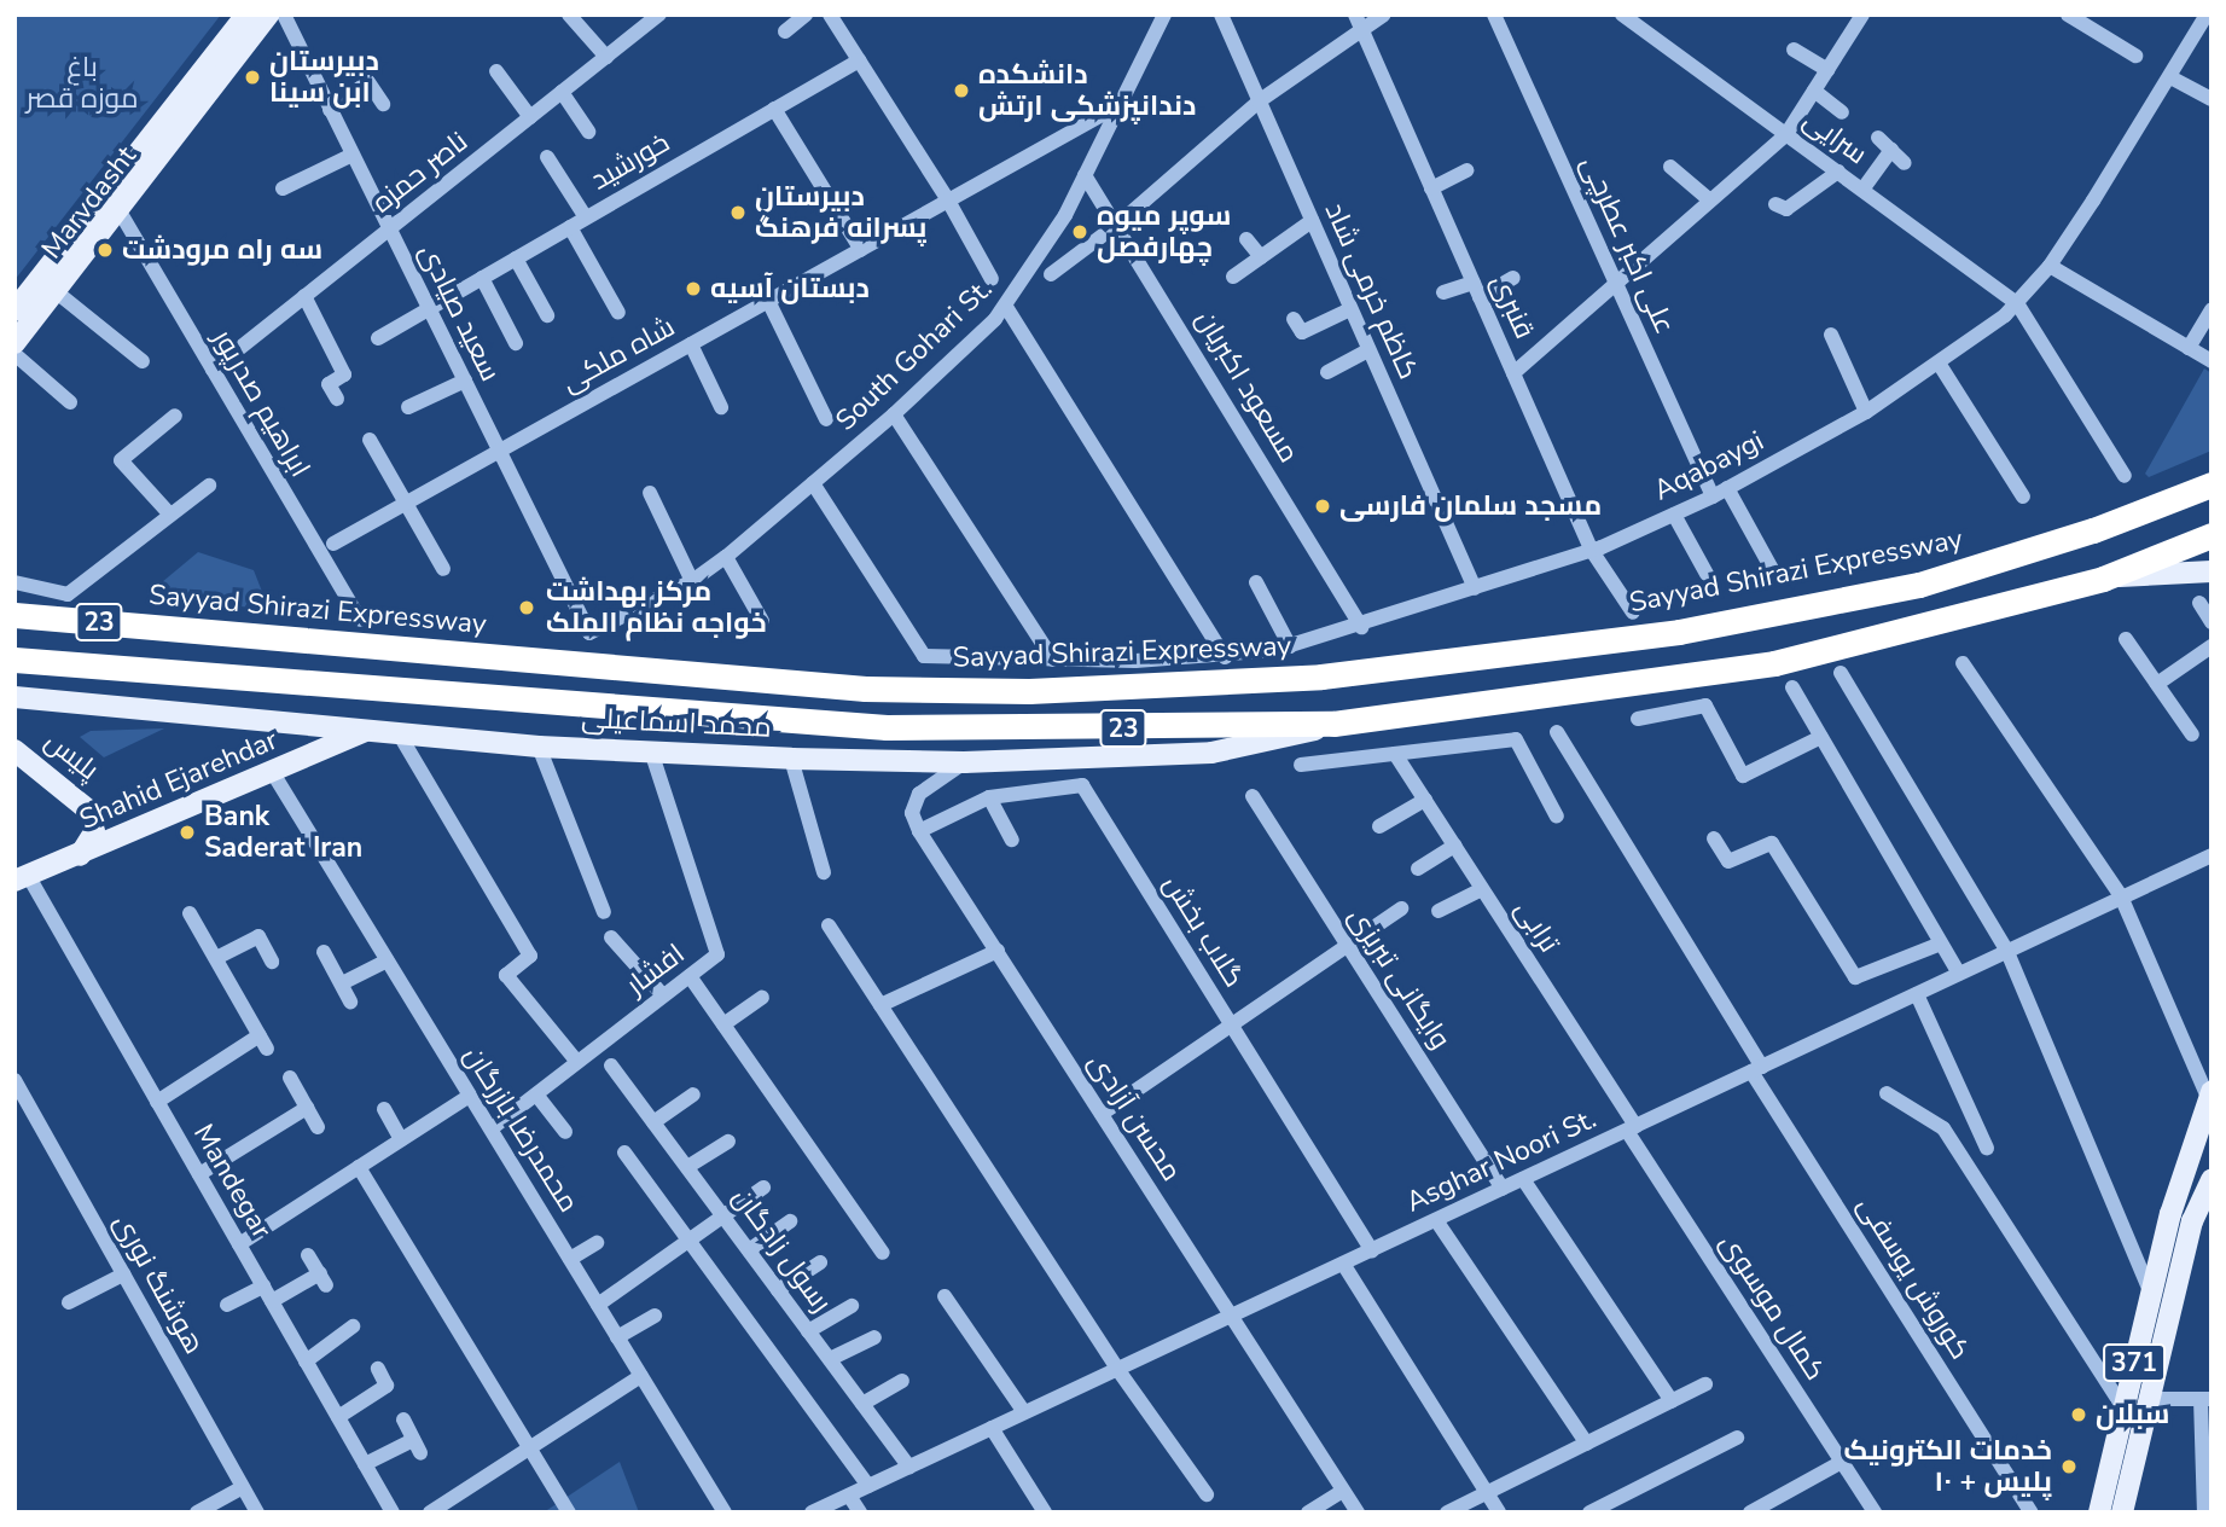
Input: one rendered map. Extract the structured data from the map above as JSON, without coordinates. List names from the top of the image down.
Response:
{
  "streets": {
    "highway": ["Sayyad Shirazi Expressway", "23"],
    "main road": [
      "Marvdasht",
      "محمد اسماعیلی",
      "پلیس",
      "Shahid Ejarehdar",
      "371"
    ],
    "street": [
      "سرایی",
      "خورشید",
      "ناصر حمزه",
      "علی اکبر عطرچی",
      "کاظم خرمی شاد",
      "قنبری",
      "سعید صیادی",
      "شاه ملکی",
      "South Gohari St.",
      "مسعود اکبریان",
      "ابراهیم صدرپور",
      "Aqabaygi",
      "ترابی",
      "گلاب بخش",
      "افشار",
      "وایگانی تبریزی",
      "محسن آزادی",
      "محمدرضا بازرگان",
      "Asghar Noori St.",
      "Mandegar",
      "رسول زادگان",
      "کوروش یوسفی",
      "هوشنگ نوری",
      "کمال موسوی"
    ]
  },
  "crossings": [
    ["سرایی", "Aqabaygi"],
    ["خورشید", "سعید صیادی"],
    ["ناصر حمزه", "سعید صیادی"],
    ["ناصر حمزه", "ابراهیم صدرپور"],
    ["Marvdasht", "ابراهیم صدرپور"],
    ["علی اکبر عطرچی", "Aqabaygi"],
    ["کاظم خرمی شاد", "Aqabaygi"],
    ["قنبری", "Aqabaygi"],
    ["سعید صیادی", "شاه ملکی"],
    ["سعید صیادی", "South Gohari St."],
    ["شاه ملکی", "South Gohari St."],
    ["South Gohari St.", "مسعود اکبریان"],
    ["South Gohari St.", "Aqabaygi"],
    ["مسعود اکبریان", "Aqabaygi"],
    ["23", "محمد اسماعیلی"],
    ["محمد اسماعیلی", "Shahid Ejarehdar"],
    ["محمد اسماعیلی", "افشار"],
    ["پلیس", "Shahid Ejarehdar"],
    ["Shahid Ejarehdar", "محمدرضا بازرگان"],
    ["Shahid Ejarehdar", "Mandegar"],
    ["ترابی", "Asghar Noori St."],
    ["ترابی", "کمال موسوی"],
    ["گلاب بخش", "محسن آزادی"],
    ["گلاب بخش", "Asghar Noori St."],
    ["وایگانی تبریزی", "Asghar Noori St."],
    ["محسن آزادی", "Asghar Noori St."],
    ["Asghar Noori St.", "رسول زادگان"],
    ["Asghar Noori St.", "کوروش یوسفی"],
    ["Asghar Noori St.", "کمال موسوی"]
  ],
  "parks": ["باغ موزه قصر"],
  "places": [
    "دبیرستان ابن سینا",
    "دانشکده دندانپزشکی ارتش",
    "دبیرستان پسرانه فرهنگ",
    "سوپر میوه چهارفصل",
    "سه راه مرودشت",
    "دبستان آسیه",
    "مسجد سلمان فارسی",
    "مرکز بهداشت خواجه نظام الملک",
    "Bank Saderat Iran",
    "سبلان",
    "خدمات الکترونیک پلیس + ۱۰"
  ]
}
